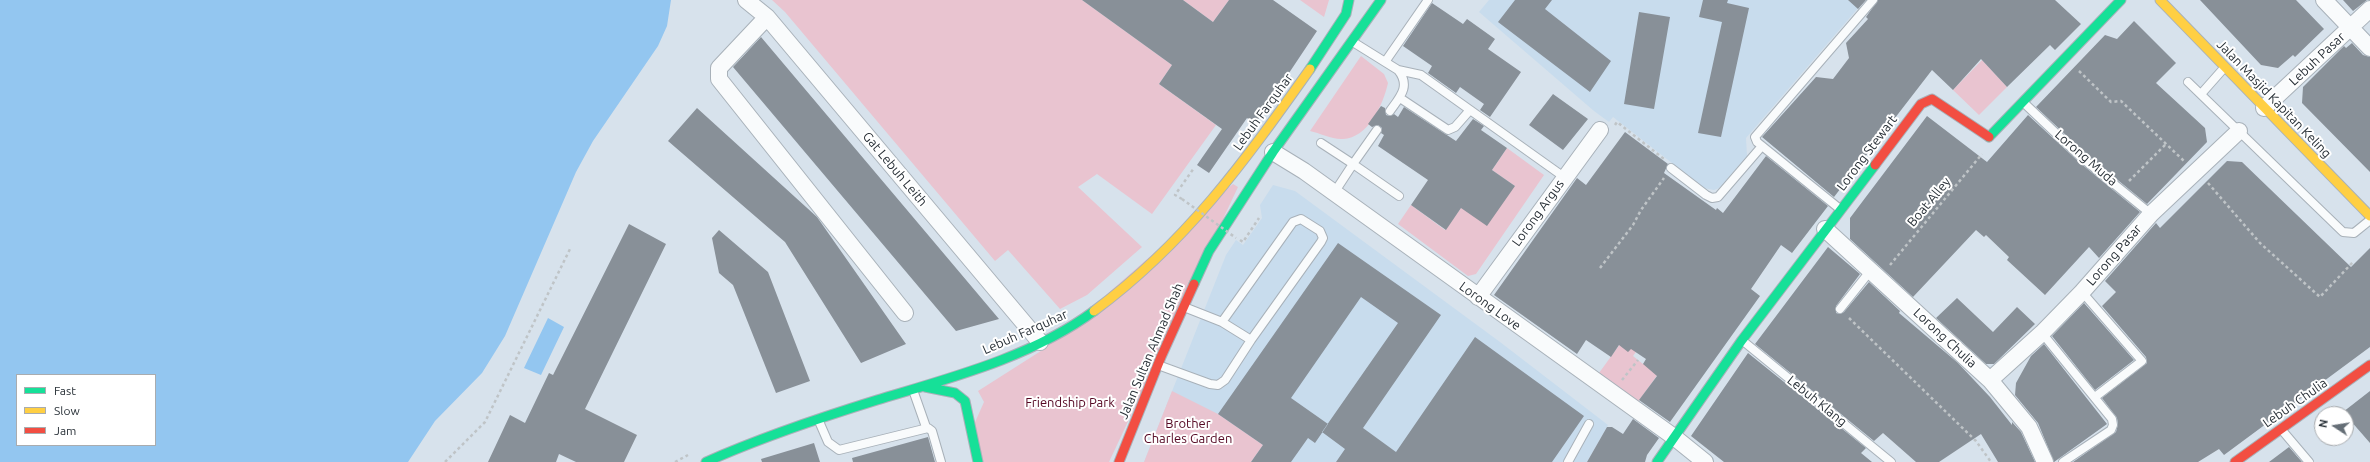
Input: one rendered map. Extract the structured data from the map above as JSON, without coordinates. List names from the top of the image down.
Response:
{
  "streets": {
    "main road": [
      "Jalan Masjid Kapitan Keling",
      "Lebuh Farquhar",
      "Lorong Stewart",
      "Jalan Sultan Ahmad Shah",
      "Lebuh Chulia"
    ],
    "street": [
      "Lebuh Pasar",
      "Gat Lebuh Leith",
      "Lorong Argus",
      "Lorong Pasar",
      "Lorong Love",
      "Lorong Chulia"
    ],
    "lane": ["Lorong Muda", "Lebuh Klang"],
    "path": ["Boat Alley"]
  },
  "crossings": [
    ["Lebuh Pasar", "Jalan Masjid Kapitan Keling"],
    ["Lebuh Farquhar", "Gat Lebuh Leith"],
    ["Lorong Stewart", "Boat Alley"],
    ["Lorong Stewart", "Lorong Love"],
    ["Lorong Stewart", "Lorong Chulia"],
    ["Lorong Stewart", "Lebuh Klang"],
    ["Lorong Muda", "Lorong Pasar"],
    ["Boat Alley", "Lorong Chulia"],
    ["Lorong Argus", "Lorong Love"],
    ["Lorong Pasar", "Lorong Chulia"],
    ["Lorong Love", "Jalan Sultan Ahmad Shah"]
  ],
  "parks": ["Friendship Park", "Brother Charles Garden"],
  "legend": ["Fast", "Slow", "Jam"],
  "north": "left"
}
